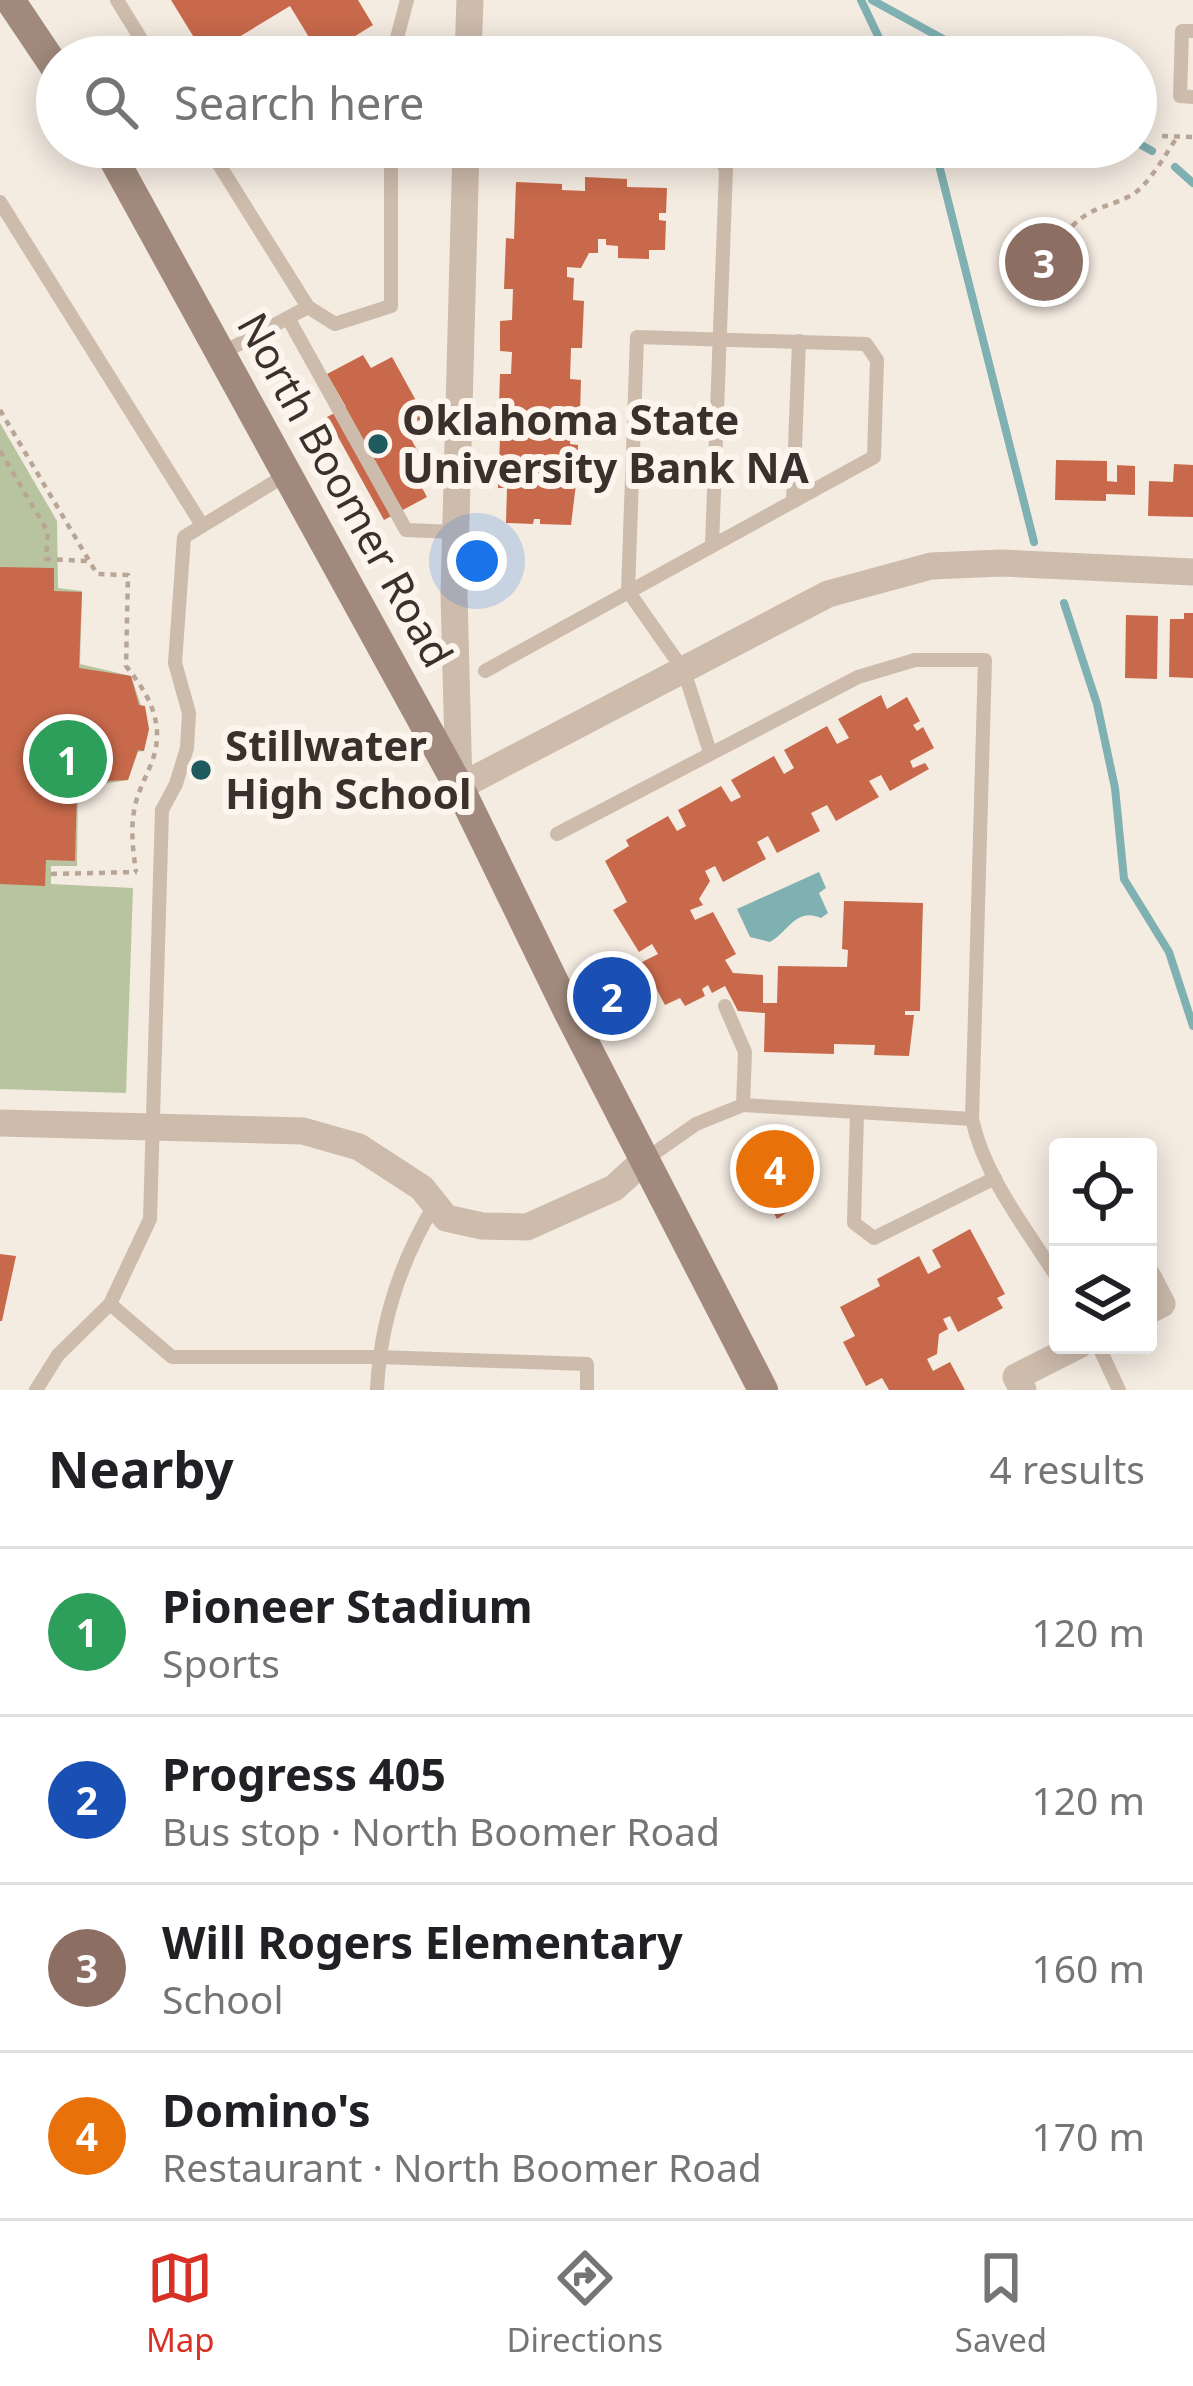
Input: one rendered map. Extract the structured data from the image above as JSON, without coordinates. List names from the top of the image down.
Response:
{
  "streets": {
    "main road": ["North Boomer Road"]
  },
  "places": ["Oklahoma State University Bank NA", "Stillwater High School"],
  "page": {
    "search": "Search here",
    "pins": [
      "3",
      "1",
      "2",
      "4"
    ],
    "heading": ["Nearby", "4 results"],
    "list": [
      {
        "mark": "1",
        "name": "Pioneer Stadium",
        "note": "Sports",
        "value": "120 m"
      },
      {
        "mark": "2",
        "name": "Progress 405",
        "note": "Bus stop · North Boomer Road",
        "value": "120 m"
      },
      {
        "mark": "3",
        "name": "Will Rogers Elementary",
        "note": "School",
        "value": "160 m"
      },
      {
        "mark": "4",
        "name": "Domino's",
        "note": "Restaurant · North Boomer Road",
        "value": "170 m"
      }
    ],
    "nav": ["Map", "Directions", "Saved"]
  }
}
